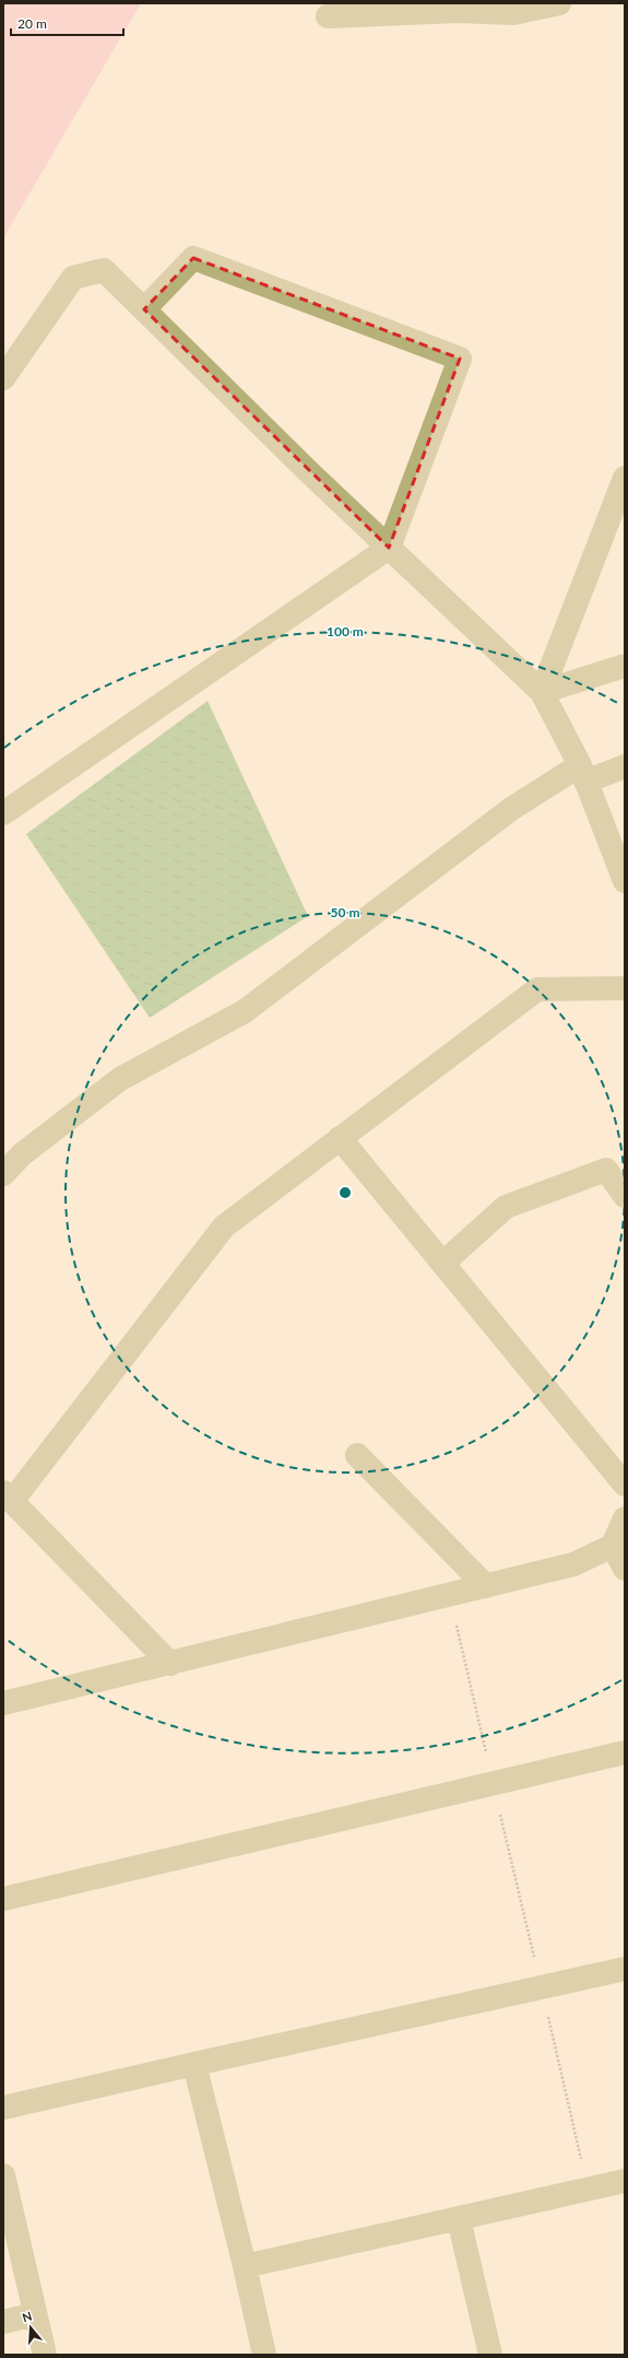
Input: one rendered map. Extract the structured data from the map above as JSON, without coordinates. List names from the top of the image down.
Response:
{
  "scale_bar": "20 m",
  "north": "top",
  "rings": ["100 m", "50 m"]
}
